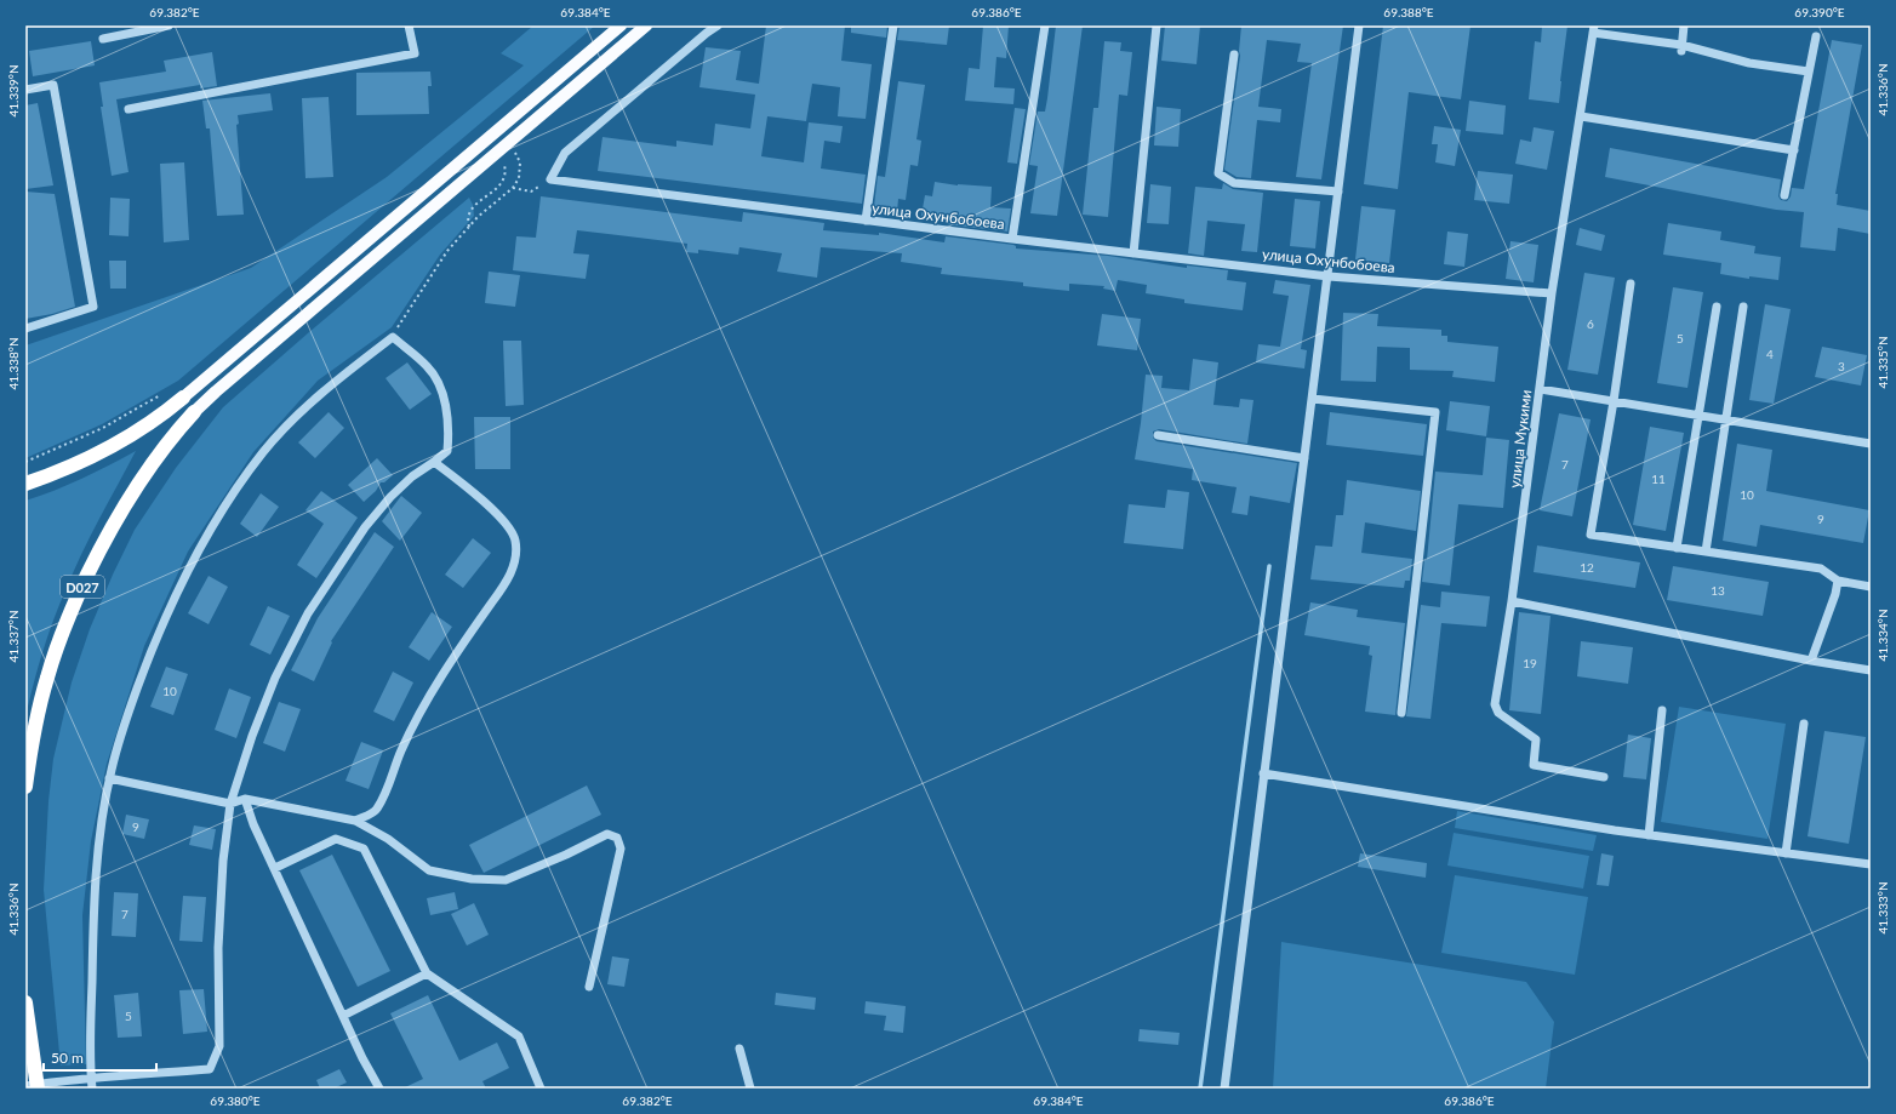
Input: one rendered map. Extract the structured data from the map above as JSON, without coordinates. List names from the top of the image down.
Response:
{
  "streets": {
    "highway": ["D027"],
    "street": ["улица Охунбобоева", "улица Мукими"]
  },
  "crossings": [
    ["улица Охунбобоева", "улица Мукими"]
  ],
  "house_numbers": [
    "6",
    "5",
    "4",
    "3",
    "7",
    "11",
    "10",
    "9",
    "12",
    "13",
    "19",
    "10",
    "9",
    "7",
    "5"
  ],
  "scale_bar": "50 m",
  "coordinates": [
    "69.382°E",
    "69.384°E",
    "69.386°E",
    "69.388°E",
    "69.390°E",
    "41.336°N",
    "41.339°N",
    "41.335°N",
    "41.338°N",
    "41.334°N",
    "41.337°N",
    "41.333°N",
    "69.380°E"
  ]
}
